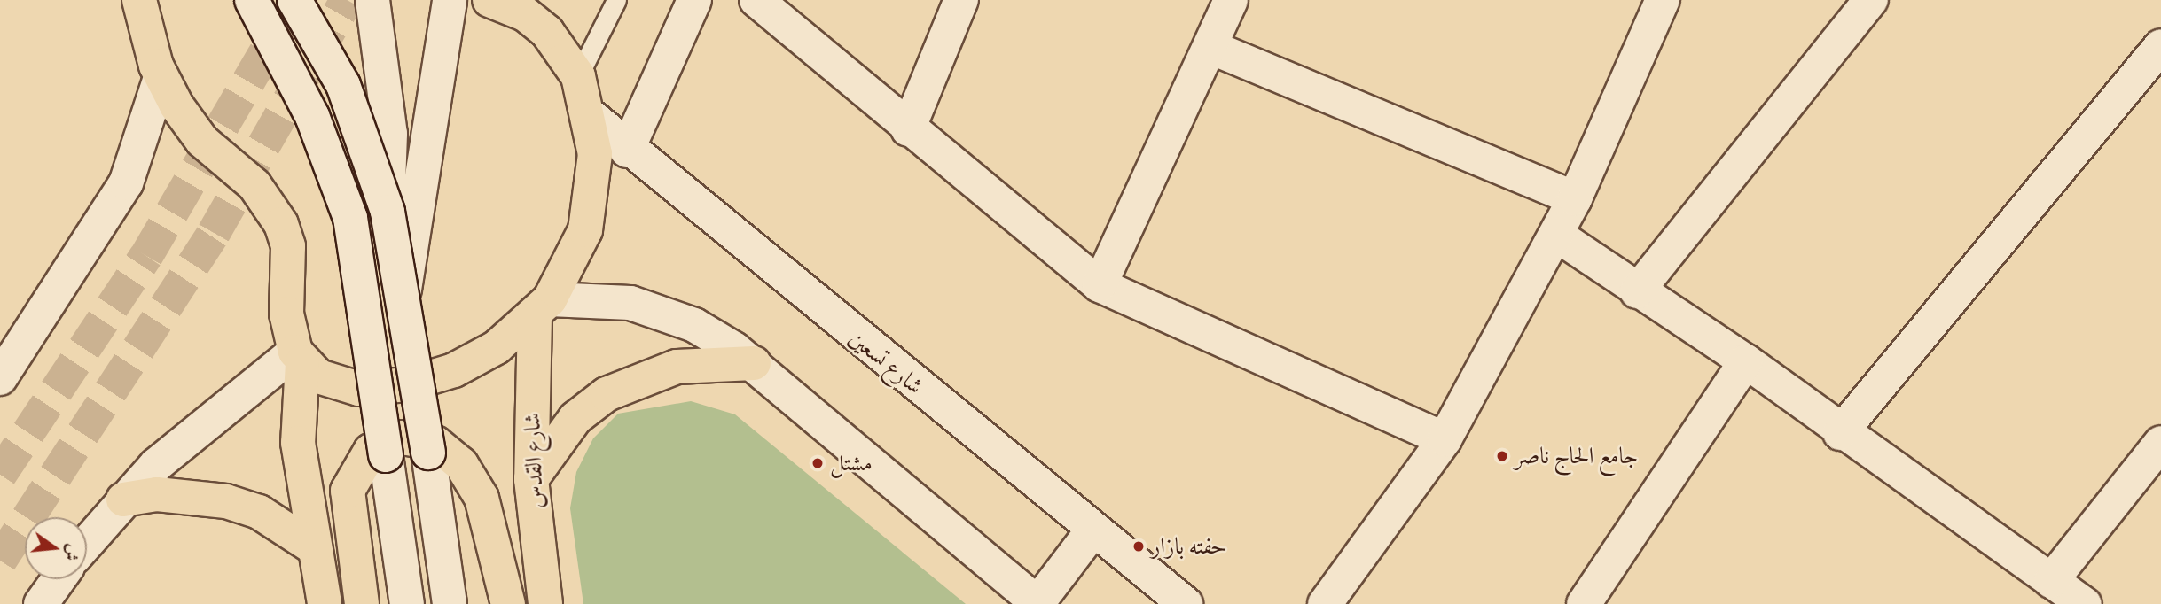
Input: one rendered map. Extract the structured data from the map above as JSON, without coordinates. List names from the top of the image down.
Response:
{
  "streets": {
    "main road": ["شارع القدس"],
    "street": ["شارع تسعين"]
  },
  "places": ["جامع الحاج ناصر", "مشتل", "حفته بازار"],
  "north": "right"
}
